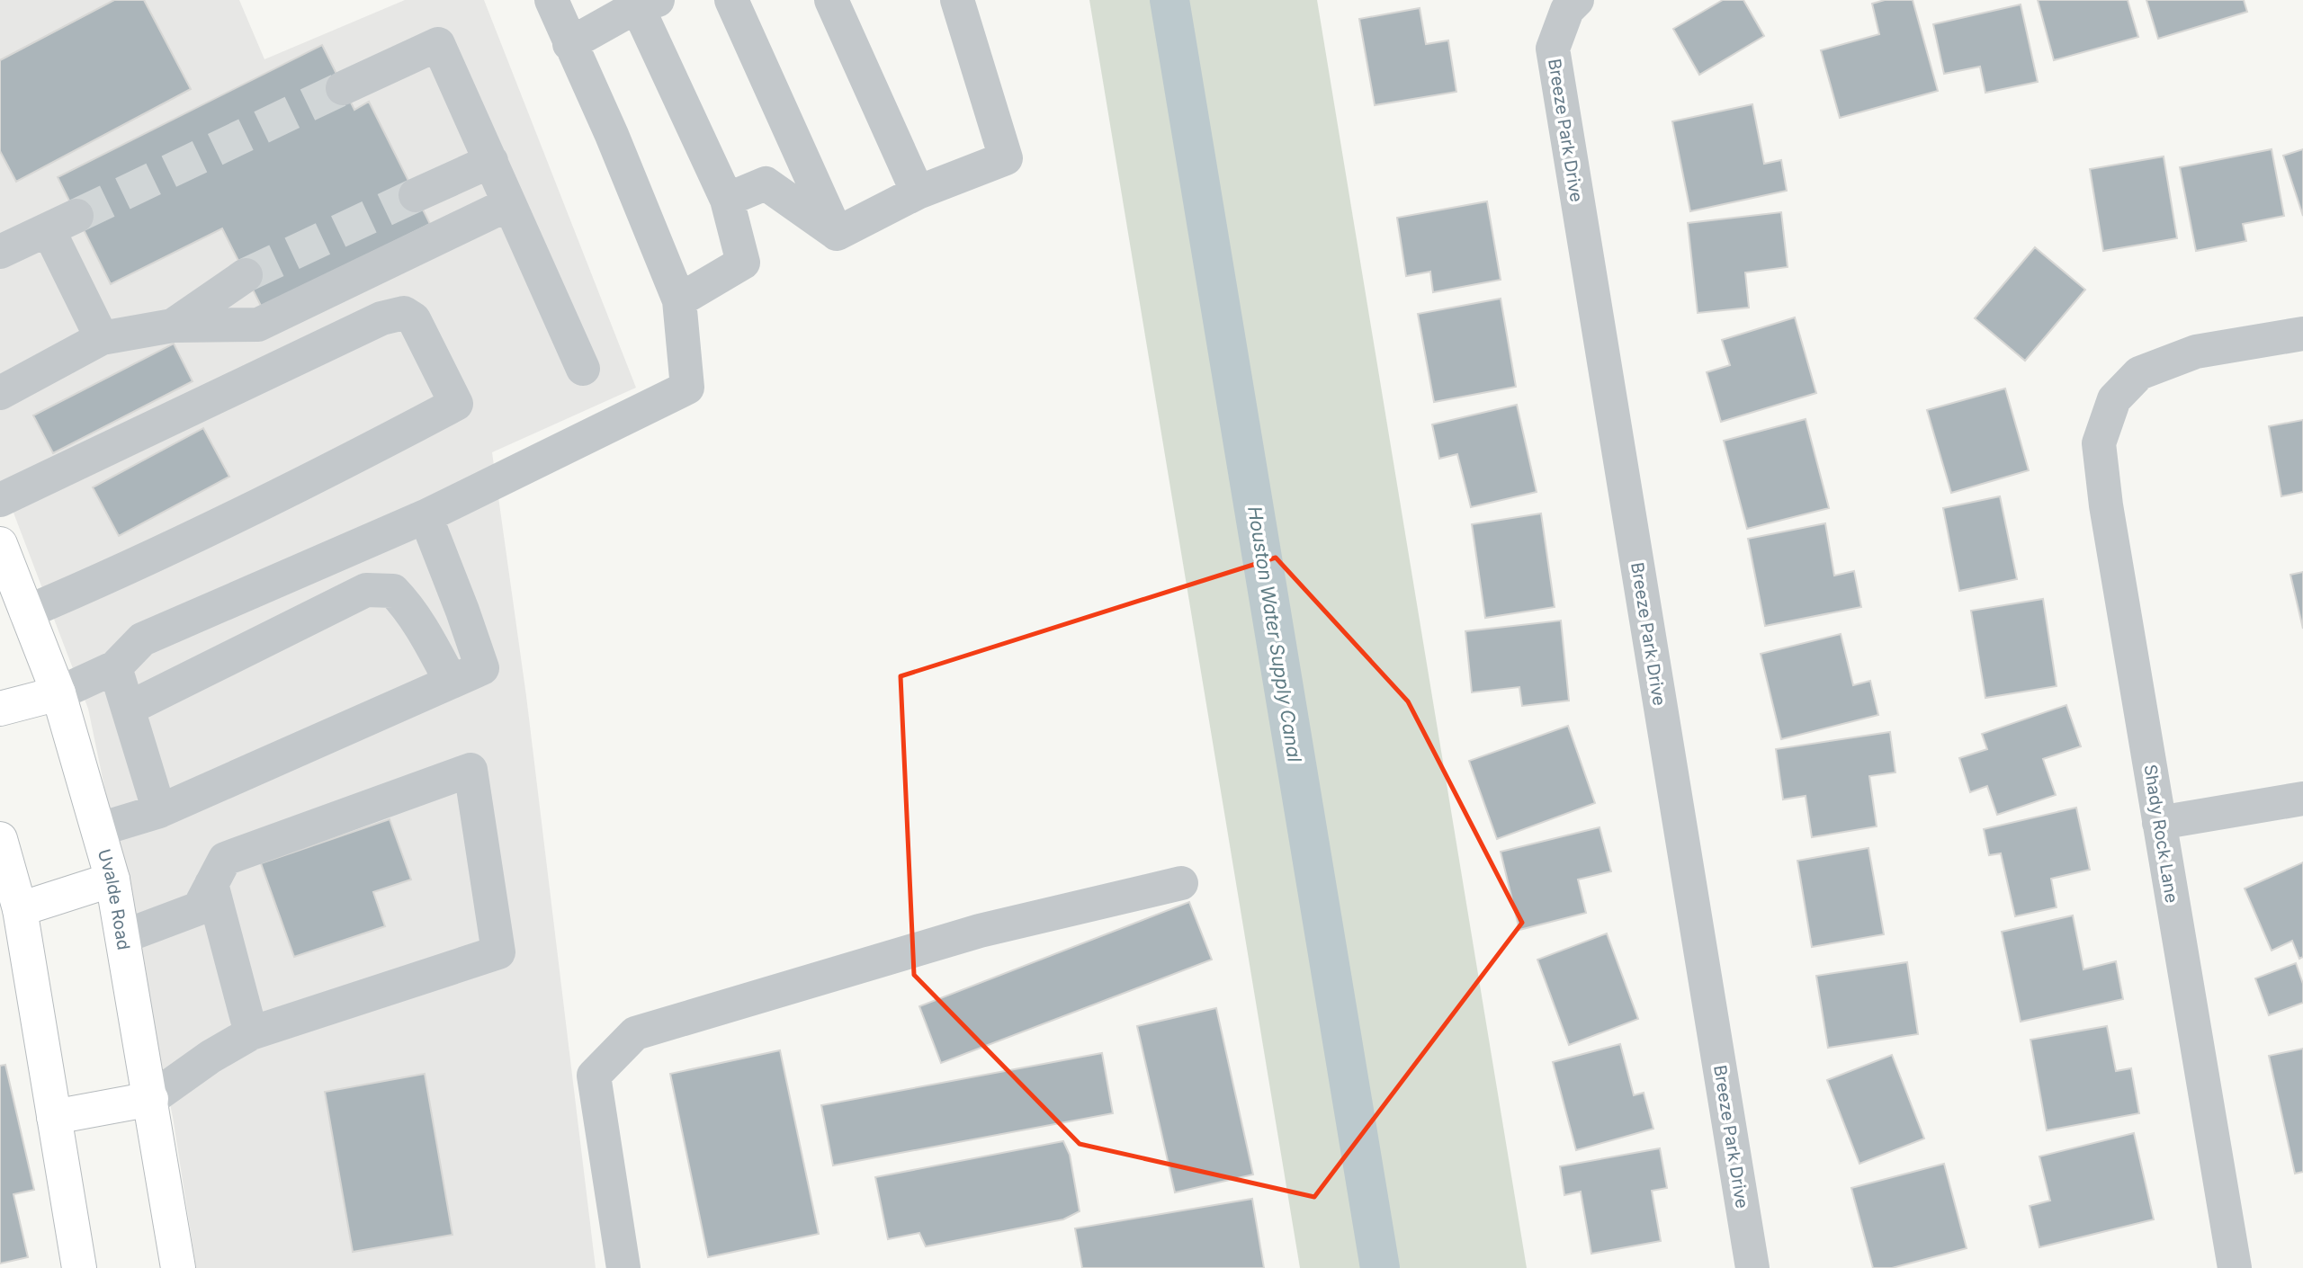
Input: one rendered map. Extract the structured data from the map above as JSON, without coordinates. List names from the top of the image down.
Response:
{
  "streets": {
    "main road": ["Uvalde Road"],
    "street": ["Breeze Park Drive", "Shady Rock Lane"]
  },
  "water": ["Houston Water Supply Canal"]
}
